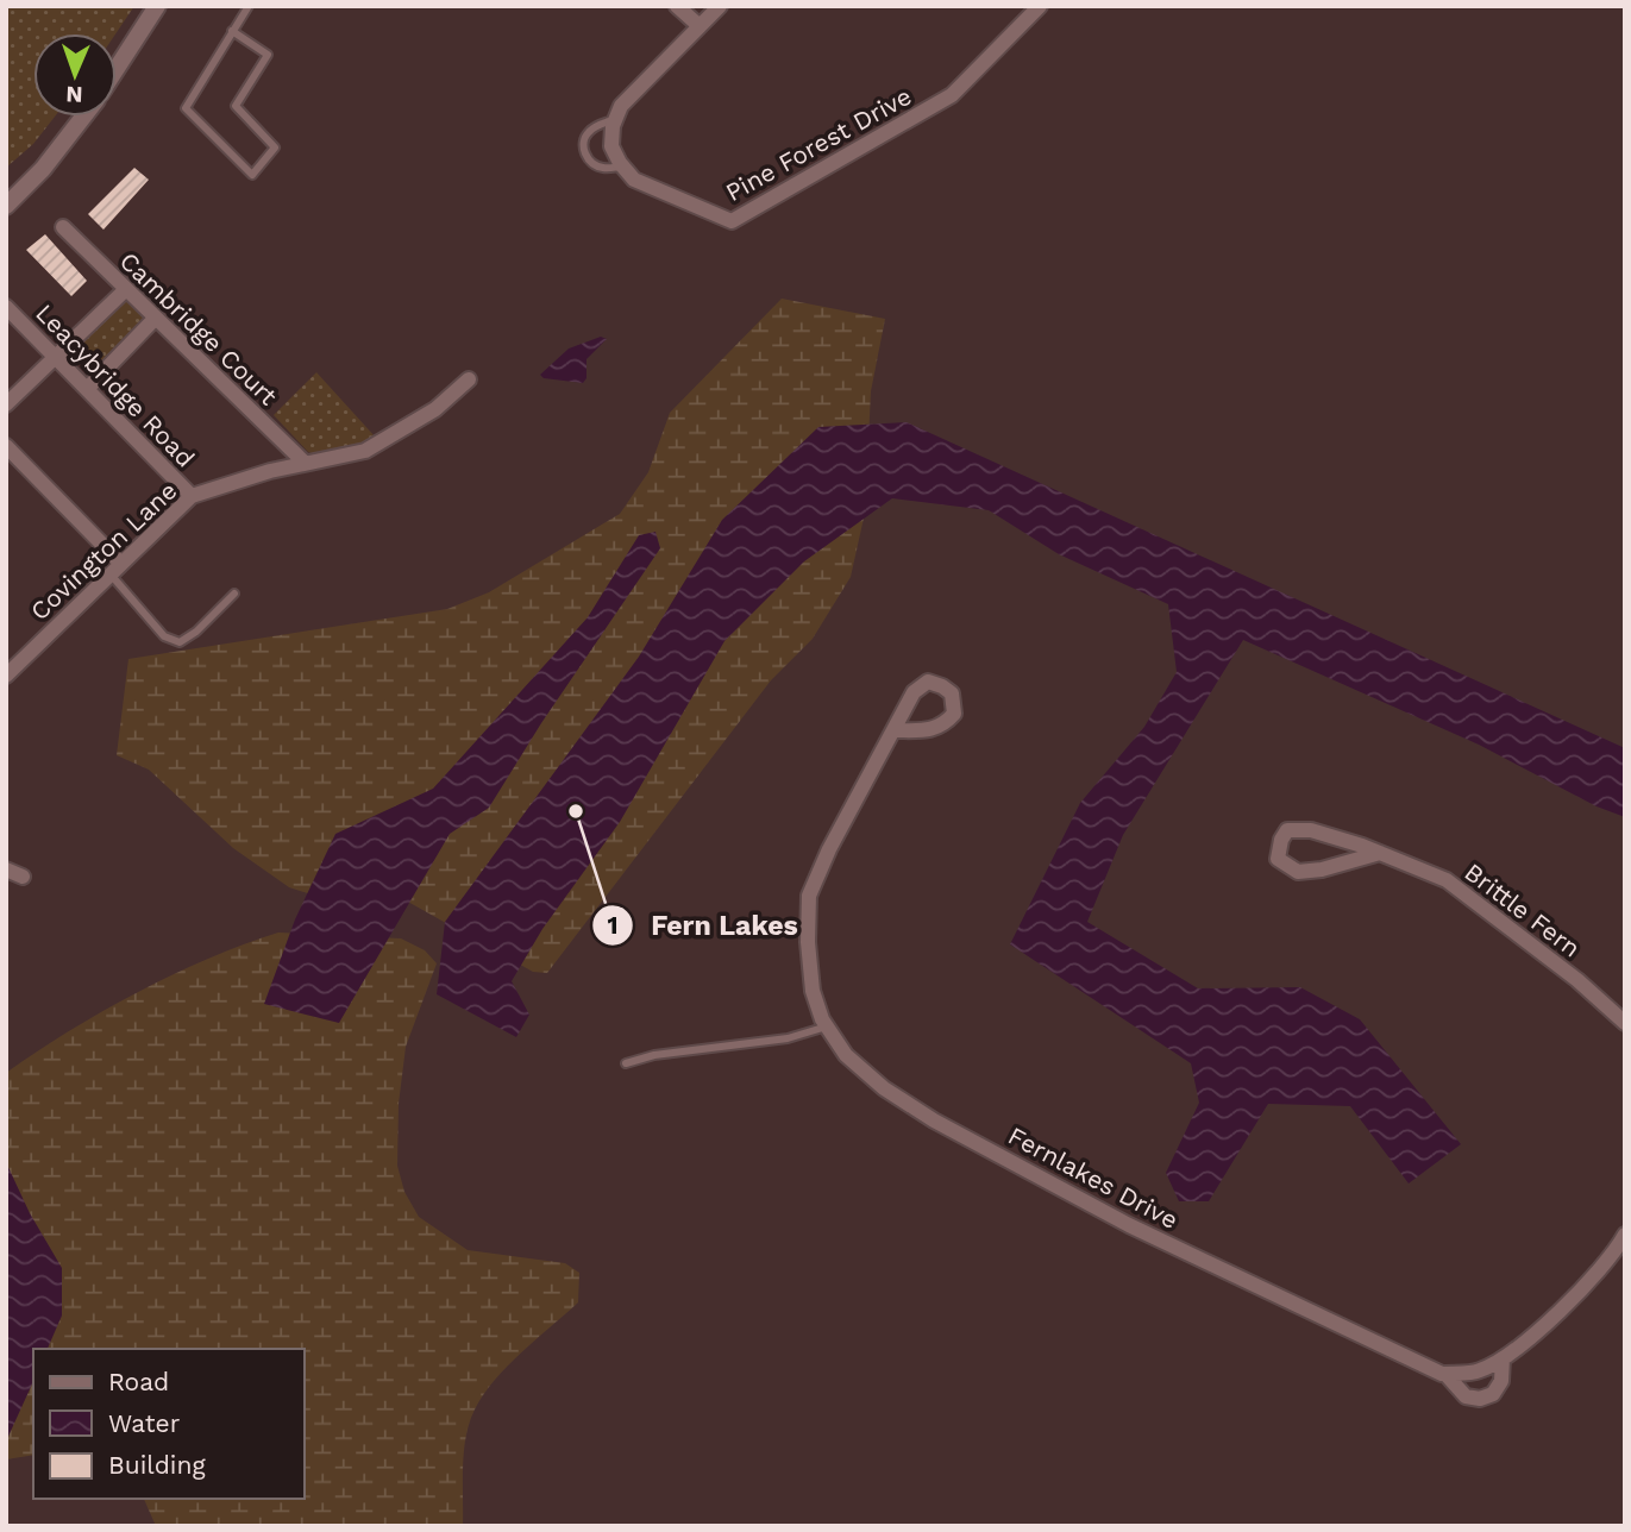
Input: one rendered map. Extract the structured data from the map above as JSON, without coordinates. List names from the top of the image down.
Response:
{
  "streets": {
    "street": [
      "Pine Forest Drive",
      "Cambridge Court",
      "Leacybridge Road",
      "Covington Lane",
      "Brittle Fern",
      "Fernlakes Drive"
    ]
  },
  "crossings": [
    ["Cambridge Court", "Covington Lane"],
    ["Leacybridge Road", "Covington Lane"]
  ],
  "places": ["Fern Lakes"],
  "legend": ["Road", "Water", "Building"],
  "north": "bottom"
}
